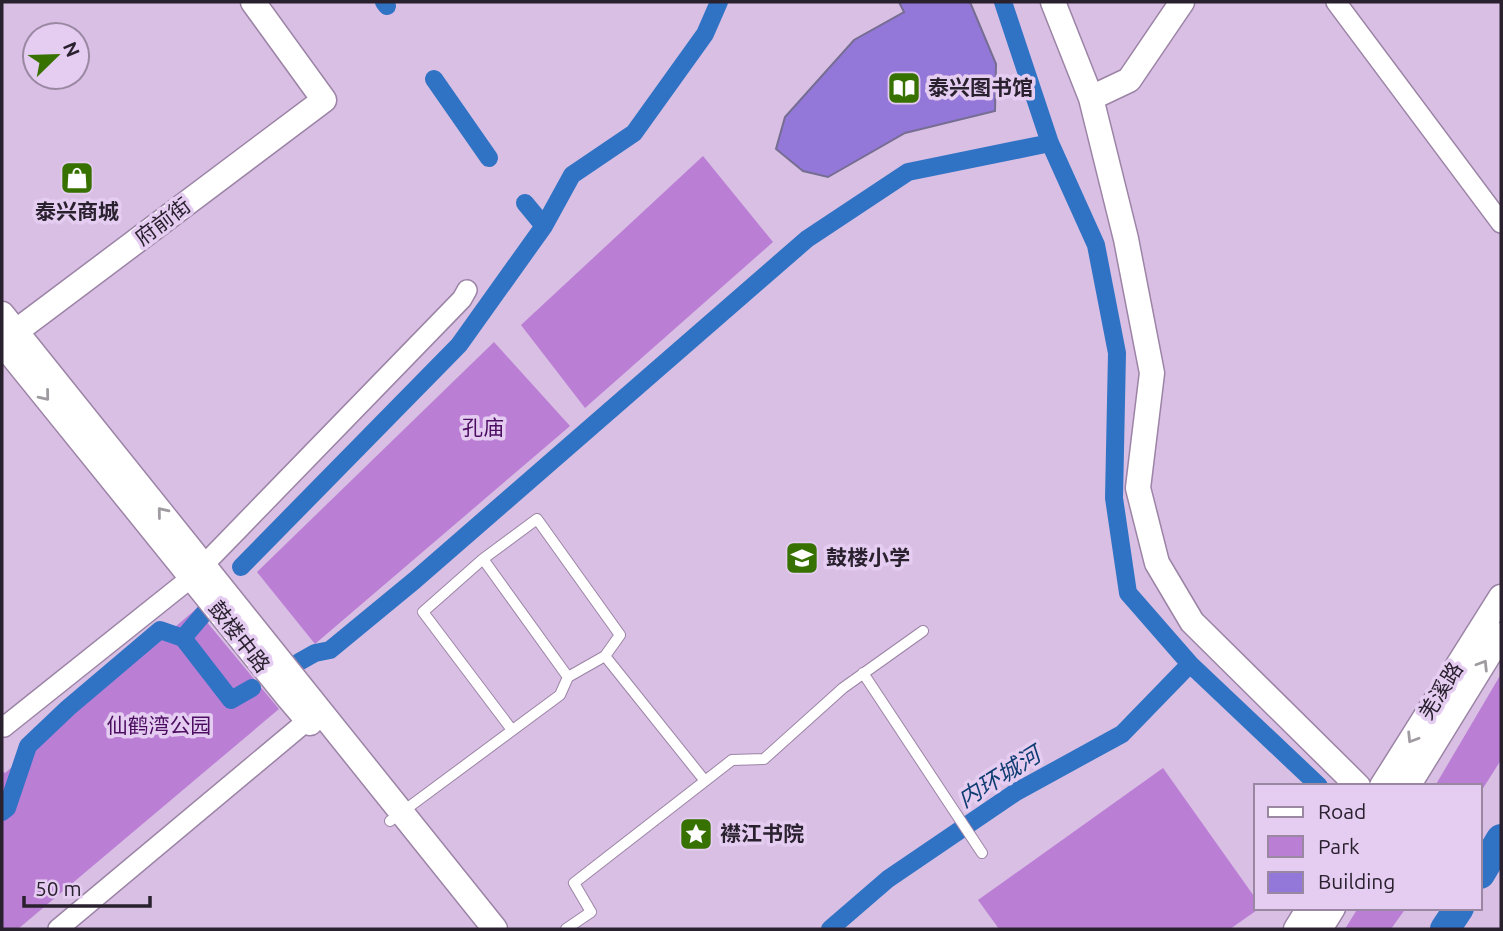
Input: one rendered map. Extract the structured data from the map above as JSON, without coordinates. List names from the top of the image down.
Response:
{
  "streets": {
    "street": ["府前街", "鼓楼中路", "羌溪路"]
  },
  "crossings": [
    ["府前街", "鼓楼中路"]
  ],
  "water": ["内环城河"],
  "parks": ["孔庙", "仙鹤湾公园"],
  "places": {
    "library": ["泰兴图书馆"],
    "shop": ["泰兴商城"],
    "school or university": ["鼓楼小学"],
    "place": ["襟江书院"]
  },
  "legend": ["Road", "Park", "Building"],
  "scale_bar": "50 m",
  "north": "top right"
}
